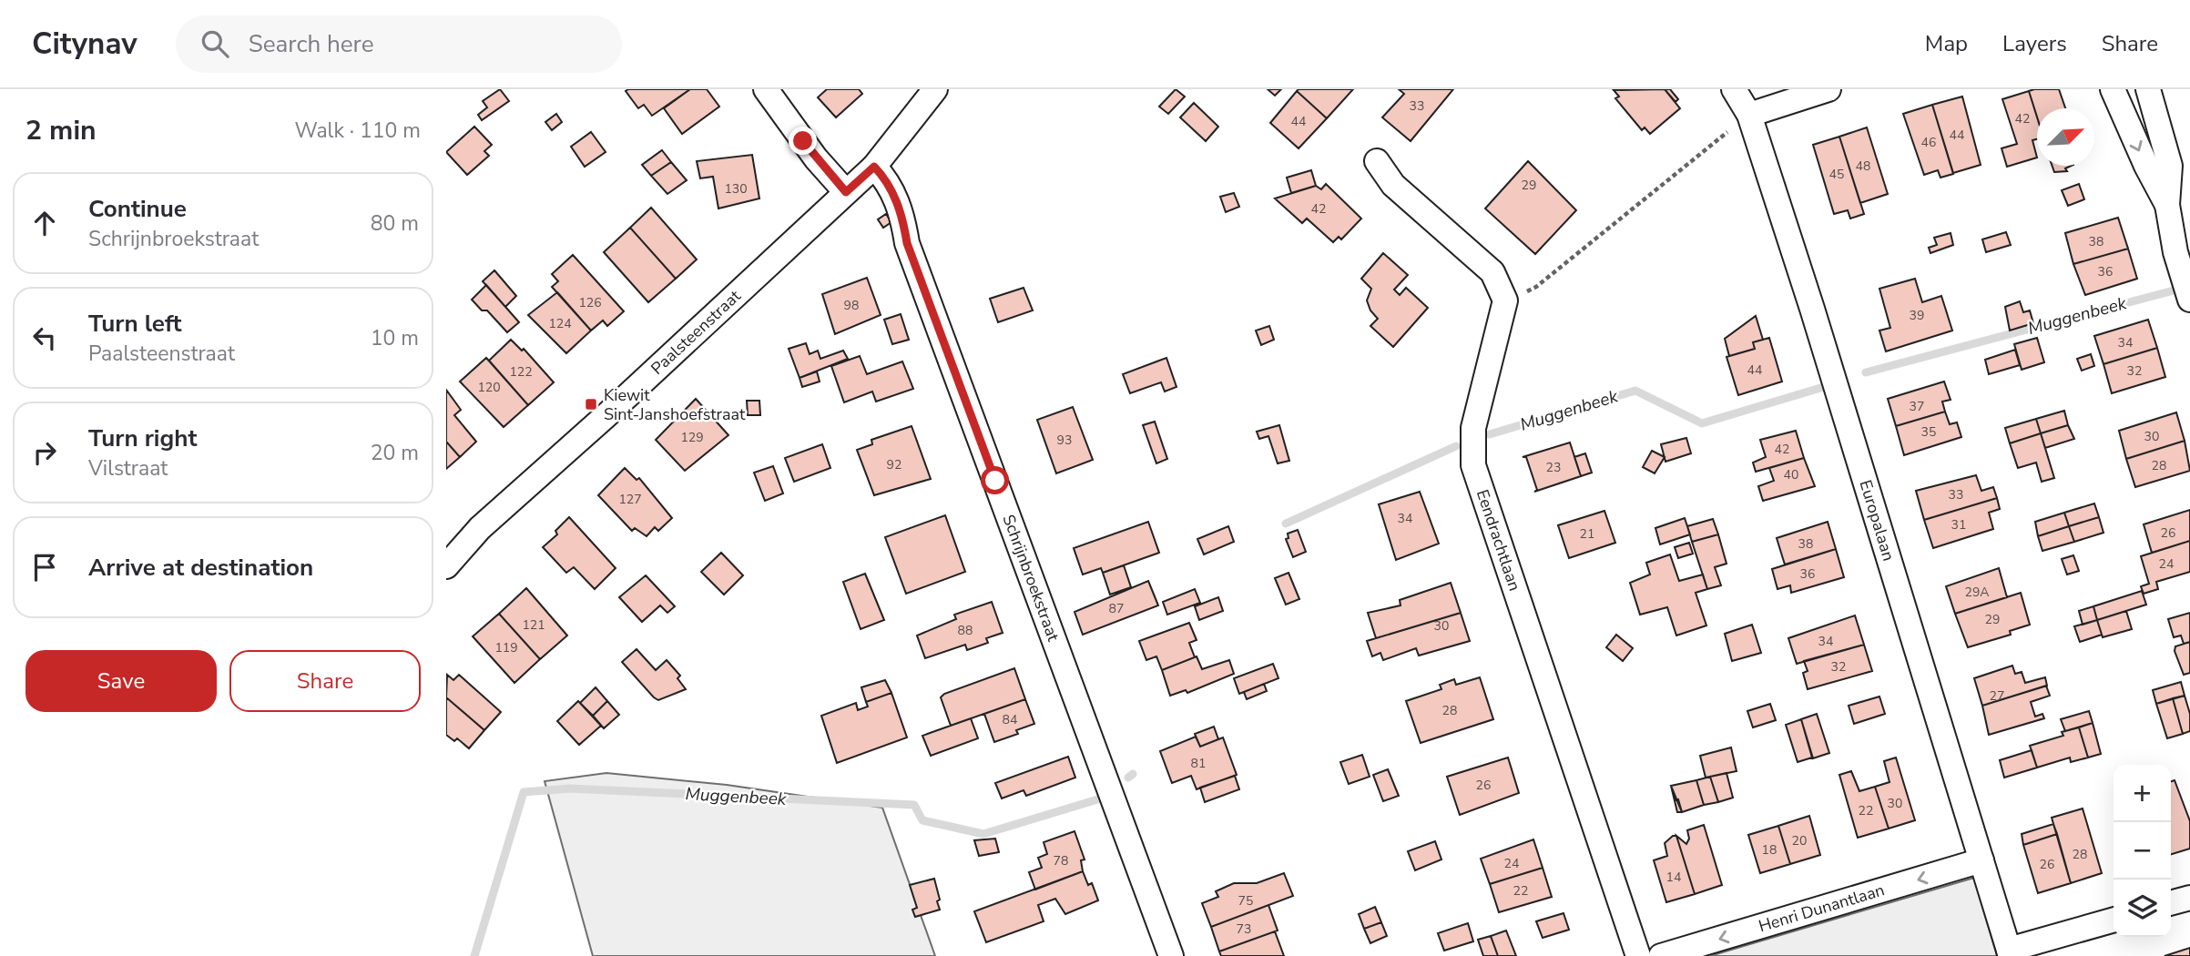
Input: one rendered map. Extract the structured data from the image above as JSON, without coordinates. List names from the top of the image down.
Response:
{
  "streets": {
    "street": [
      "Paalsteenstraat",
      "Europalaan",
      "Eendrachtlaan",
      "Schrijnbroekstraat",
      "Henri Dunantlaan"
    ]
  },
  "crossings": [
    ["Paalsteenstraat", "Schrijnbroekstraat"],
    ["Europalaan", "Henri Dunantlaan"]
  ],
  "one_way": ["Henri Dunantlaan"],
  "water": ["Muggenbeek"],
  "places": {
    "transit": ["Kiewit Sint-Janshoefstraat"]
  },
  "house_numbers": [
    "33",
    "42",
    "44",
    "44",
    "46",
    "48",
    "45",
    "29",
    "130",
    "42",
    "38",
    "36",
    "126",
    "98",
    "39",
    "124",
    "34",
    "44",
    "32",
    "122",
    "120",
    "37",
    "35",
    "30",
    "129",
    "93",
    "42",
    "92",
    "28",
    "23",
    "40",
    "33",
    "127",
    "34",
    "31",
    "26",
    "21",
    "38",
    "24",
    "36",
    "29A",
    "87",
    "29",
    "121",
    "30",
    "88",
    "34",
    "119",
    "32",
    "27",
    "28",
    "84",
    "81",
    "26",
    "30",
    "22",
    "20",
    "18",
    "28",
    "78",
    "24",
    "26",
    "14",
    "22",
    "75",
    "73"
  ],
  "north": "top right",
  "page": {
    "header": "Citynav",
    "search": "Search here",
    "nav": ["Map", "Layers", "Share"],
    "heading": ["2 min", "Walk · 110 m"],
    "list": [
      ["Continue", "Schrijnbroekstraat", "80 m"],
      ["Turn left", "Paalsteenstraat", "10 m"],
      ["Turn right", "Vilstraat", "20 m"],
      "Arrive at destination"
    ],
    "buttons": ["Save", "Share"],
    "map_buttons": ["+", "−"]
  }
}
